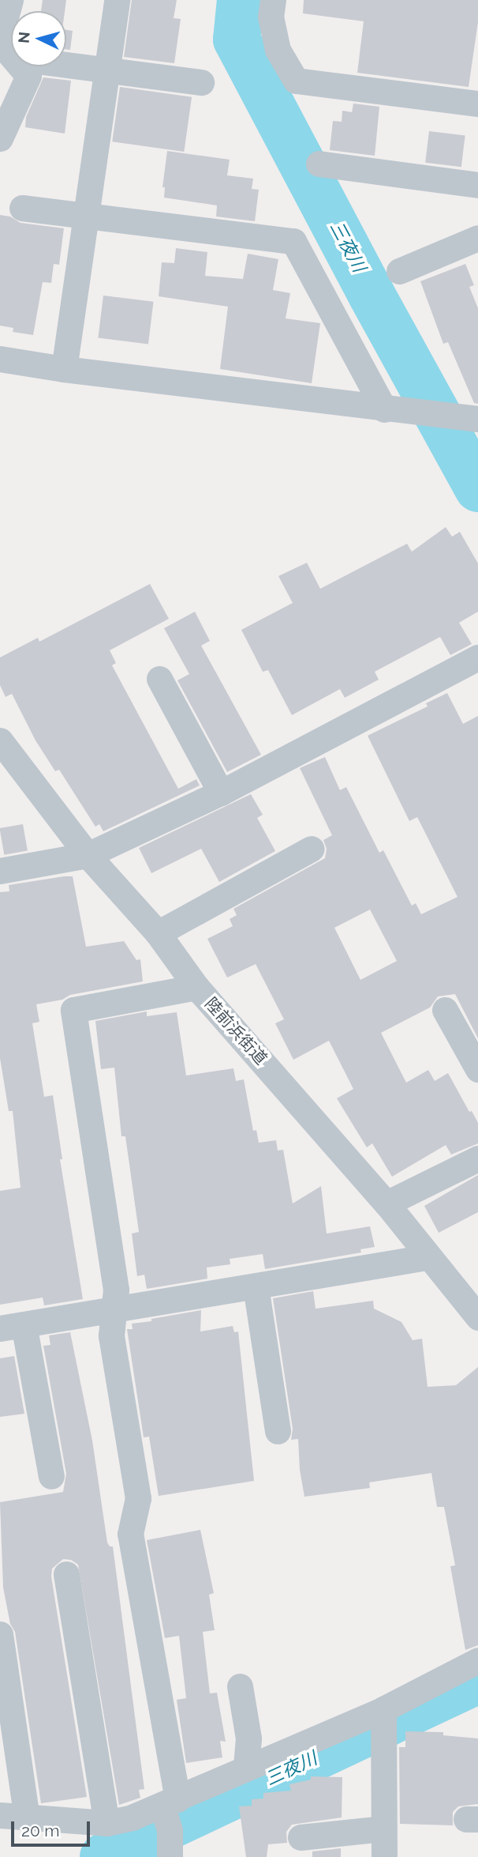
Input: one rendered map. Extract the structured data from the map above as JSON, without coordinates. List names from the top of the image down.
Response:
{
  "streets": {
    "street": ["陸前浜街道"]
  },
  "water": ["三夜川"],
  "scale_bar": "20 m",
  "north": "left"
}
